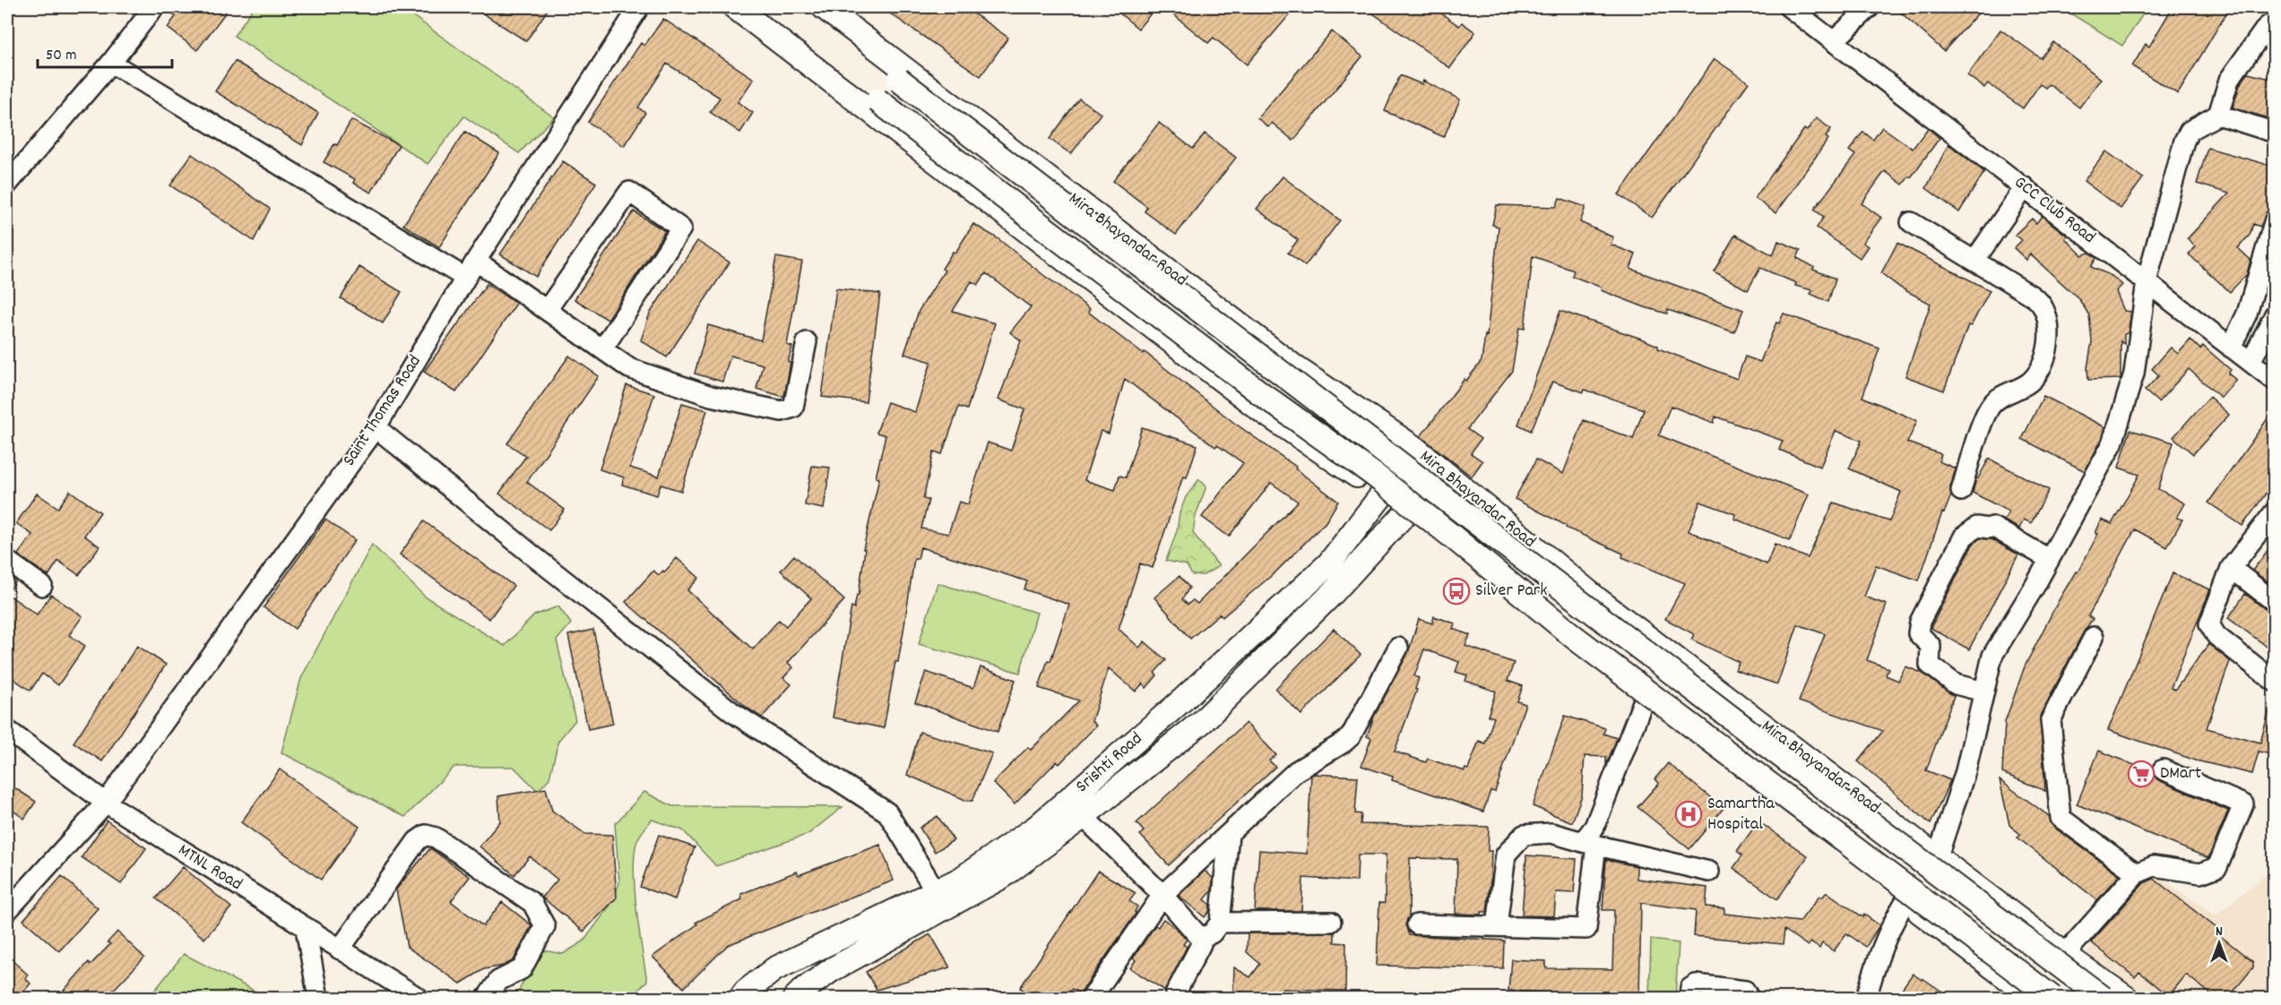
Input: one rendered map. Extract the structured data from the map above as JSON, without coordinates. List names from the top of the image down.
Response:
{
  "streets": {
    "main road": ["Mira Bhayandar Road", "Srishti Road"],
    "street": ["GCC Club Road", "Saint Thomas Road", "MTNL Road"]
  },
  "crossings": [
    ["Mira Bhayandar Road", "Srishti Road"],
    ["Saint Thomas Road", "MTNL Road"]
  ],
  "places": {
    "bus stop": ["Silver Park"],
    "supermarket": ["DMart"],
    "hospital": ["Samartha Hospital"]
  },
  "scale_bar": "50 m",
  "north": "top"
}
